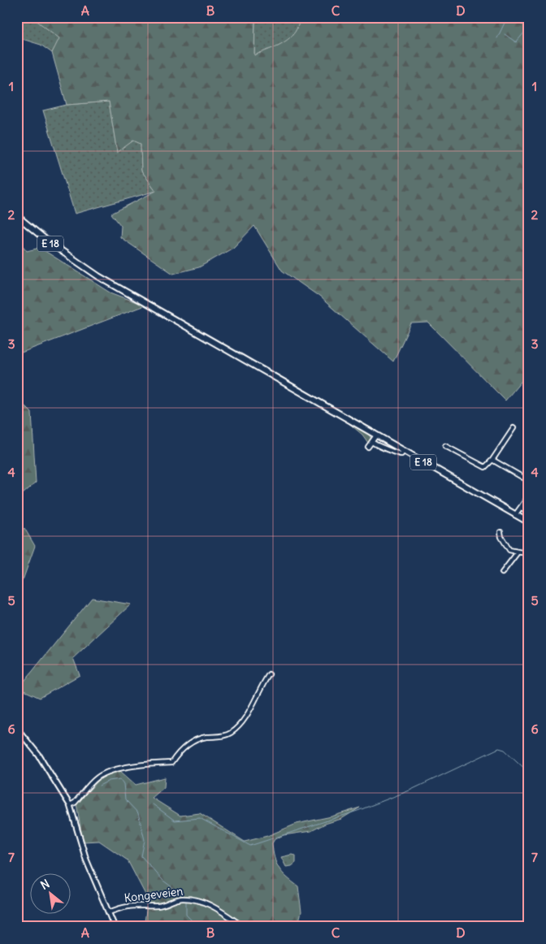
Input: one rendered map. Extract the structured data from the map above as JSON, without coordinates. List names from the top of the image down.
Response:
{
  "streets": {
    "highway": ["E 18"],
    "street": ["Kongeveien"]
  },
  "north": "top left",
  "grid": {
    "columns": [
      "A",
      "B",
      "C",
      "D"
    ],
    "rows": [
      "1",
      "2",
      "3",
      "4",
      "5",
      "6",
      "7"
    ]
  }
}
